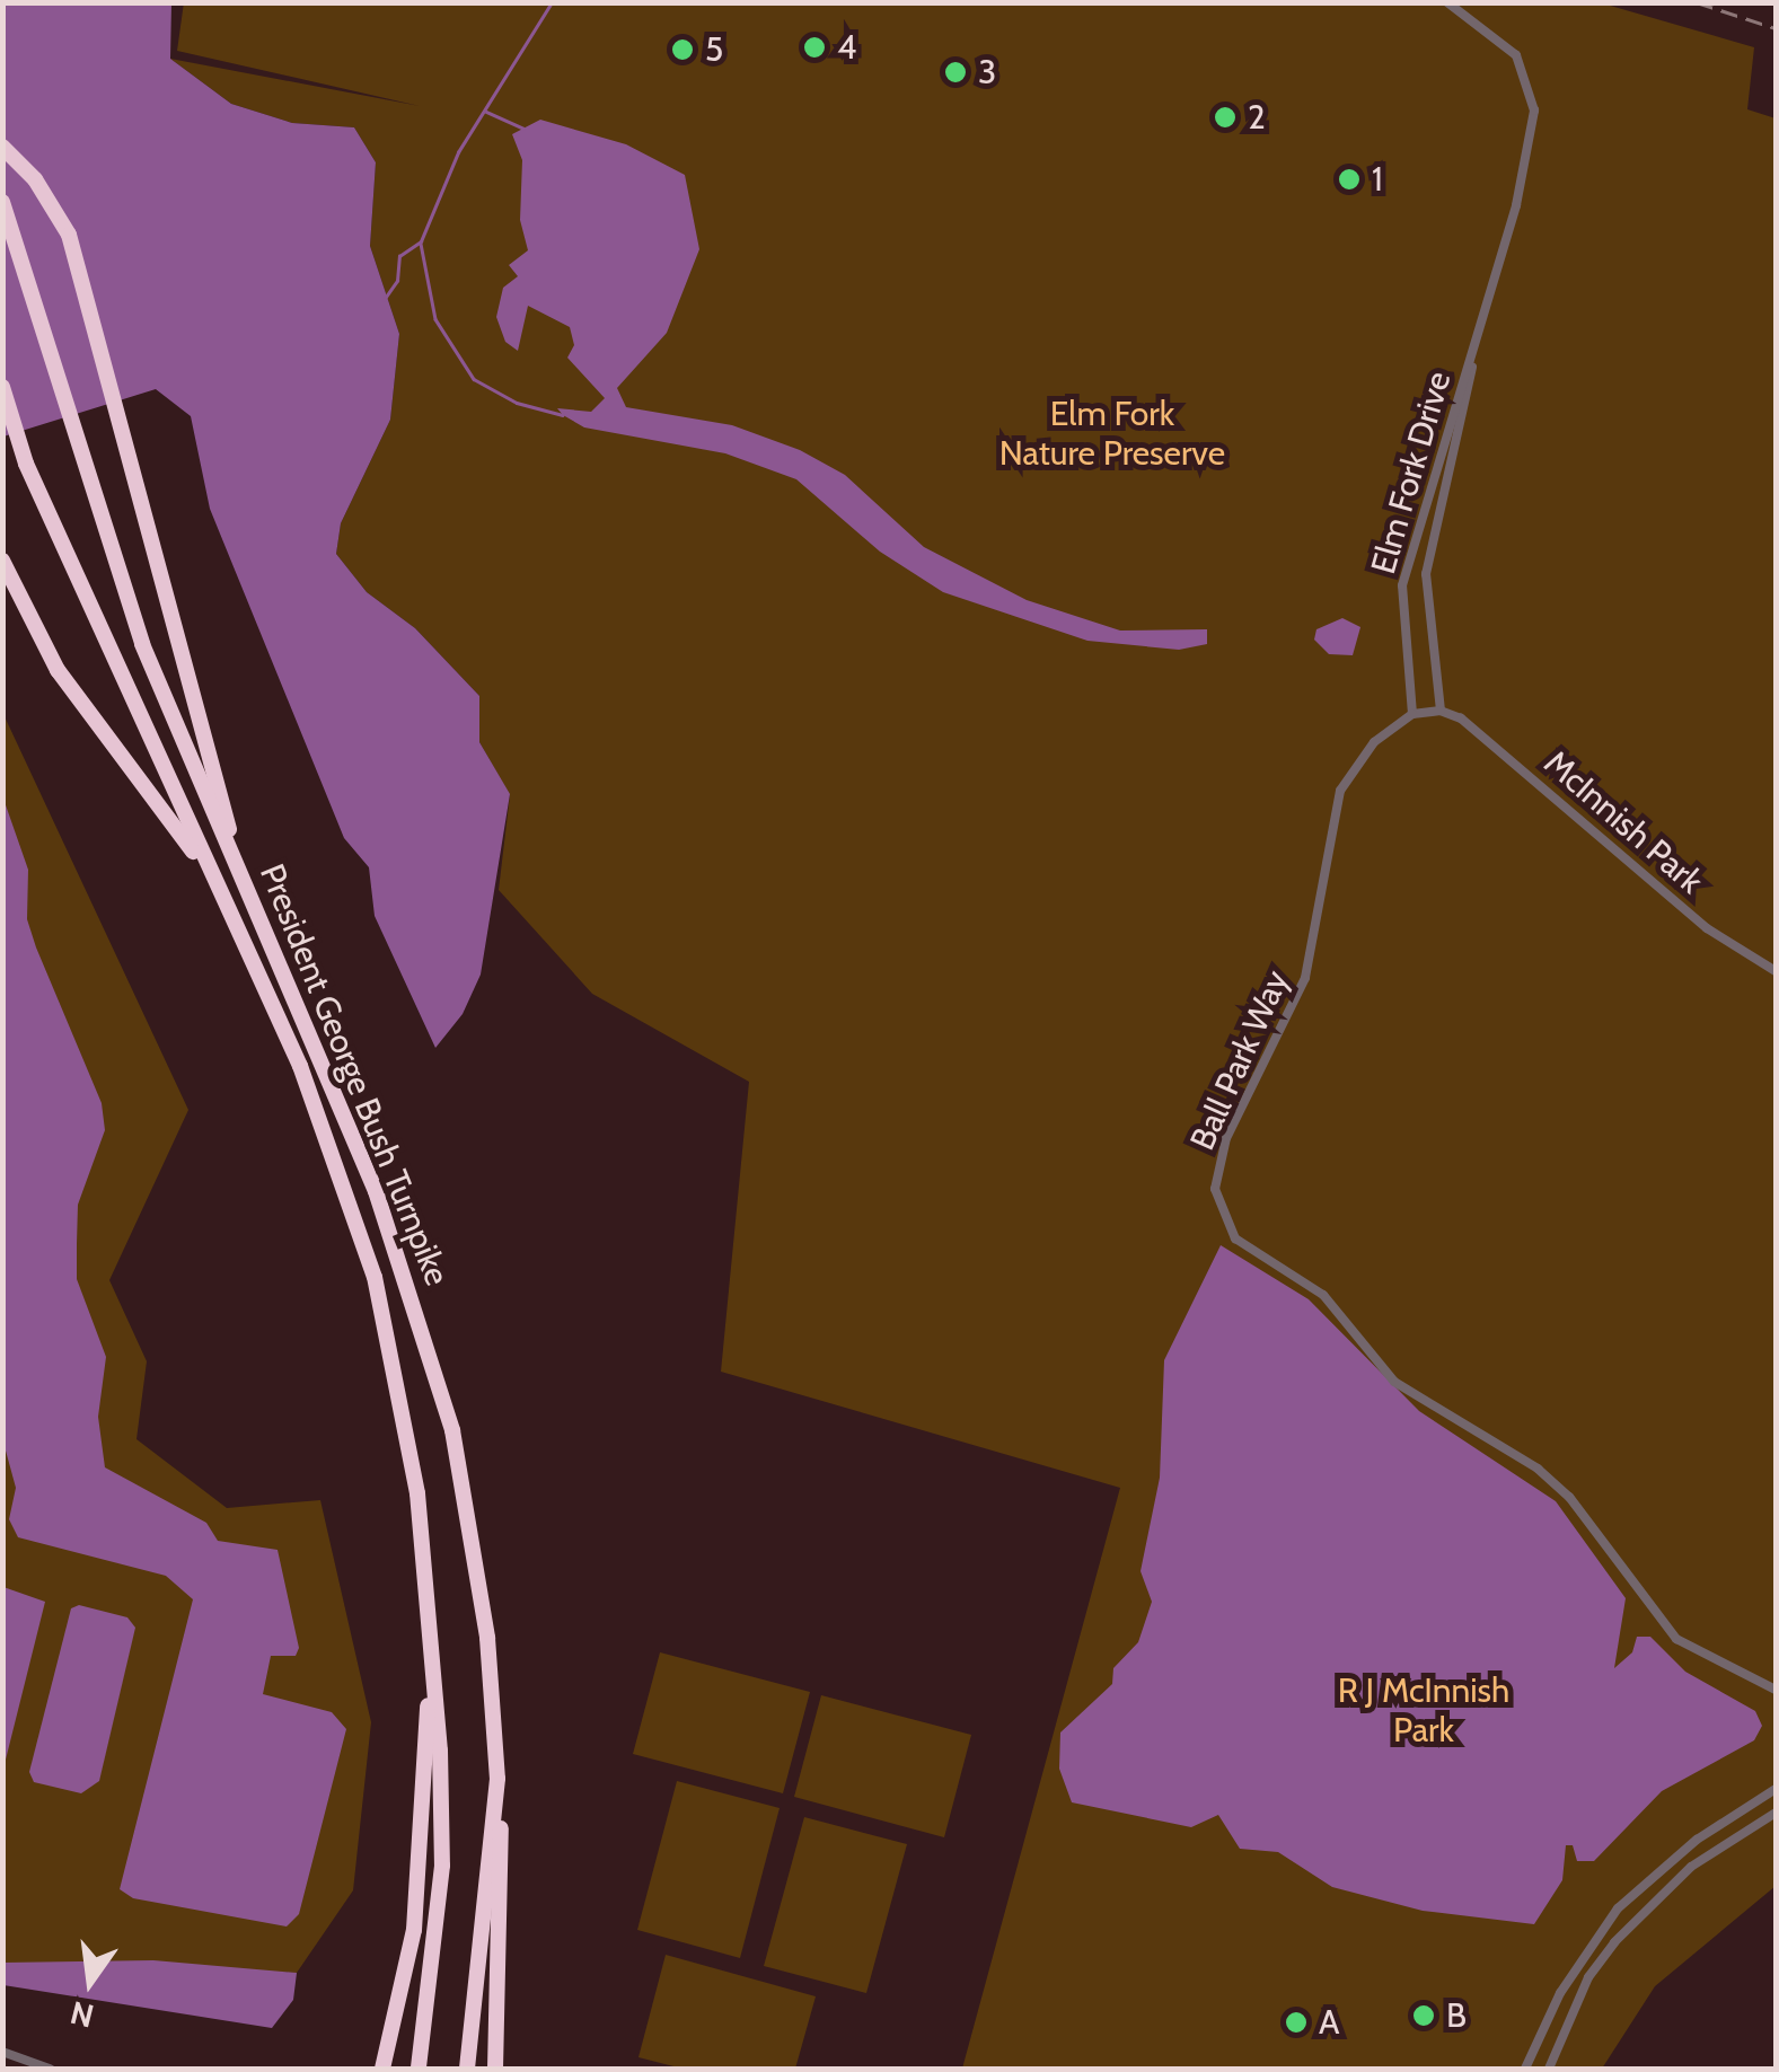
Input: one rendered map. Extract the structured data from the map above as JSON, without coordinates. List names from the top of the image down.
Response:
{
  "streets": {
    "highway": ["President George Bush Turnpike"],
    "street": ["Elm Fork Drive", "McInnish Park", "Ball Park Way"]
  },
  "crossings": [
    ["Elm Fork Drive", "McInnish Park"],
    ["Elm Fork Drive", "Ball Park Way"],
    ["McInnish Park", "Ball Park Way"]
  ],
  "parks": ["Elm Fork Nature Preserve", "R J McInnish Park"],
  "places": [
    "4",
    "5",
    "3",
    "2",
    "1",
    "B",
    "A"
  ],
  "north": "bottom"
}
